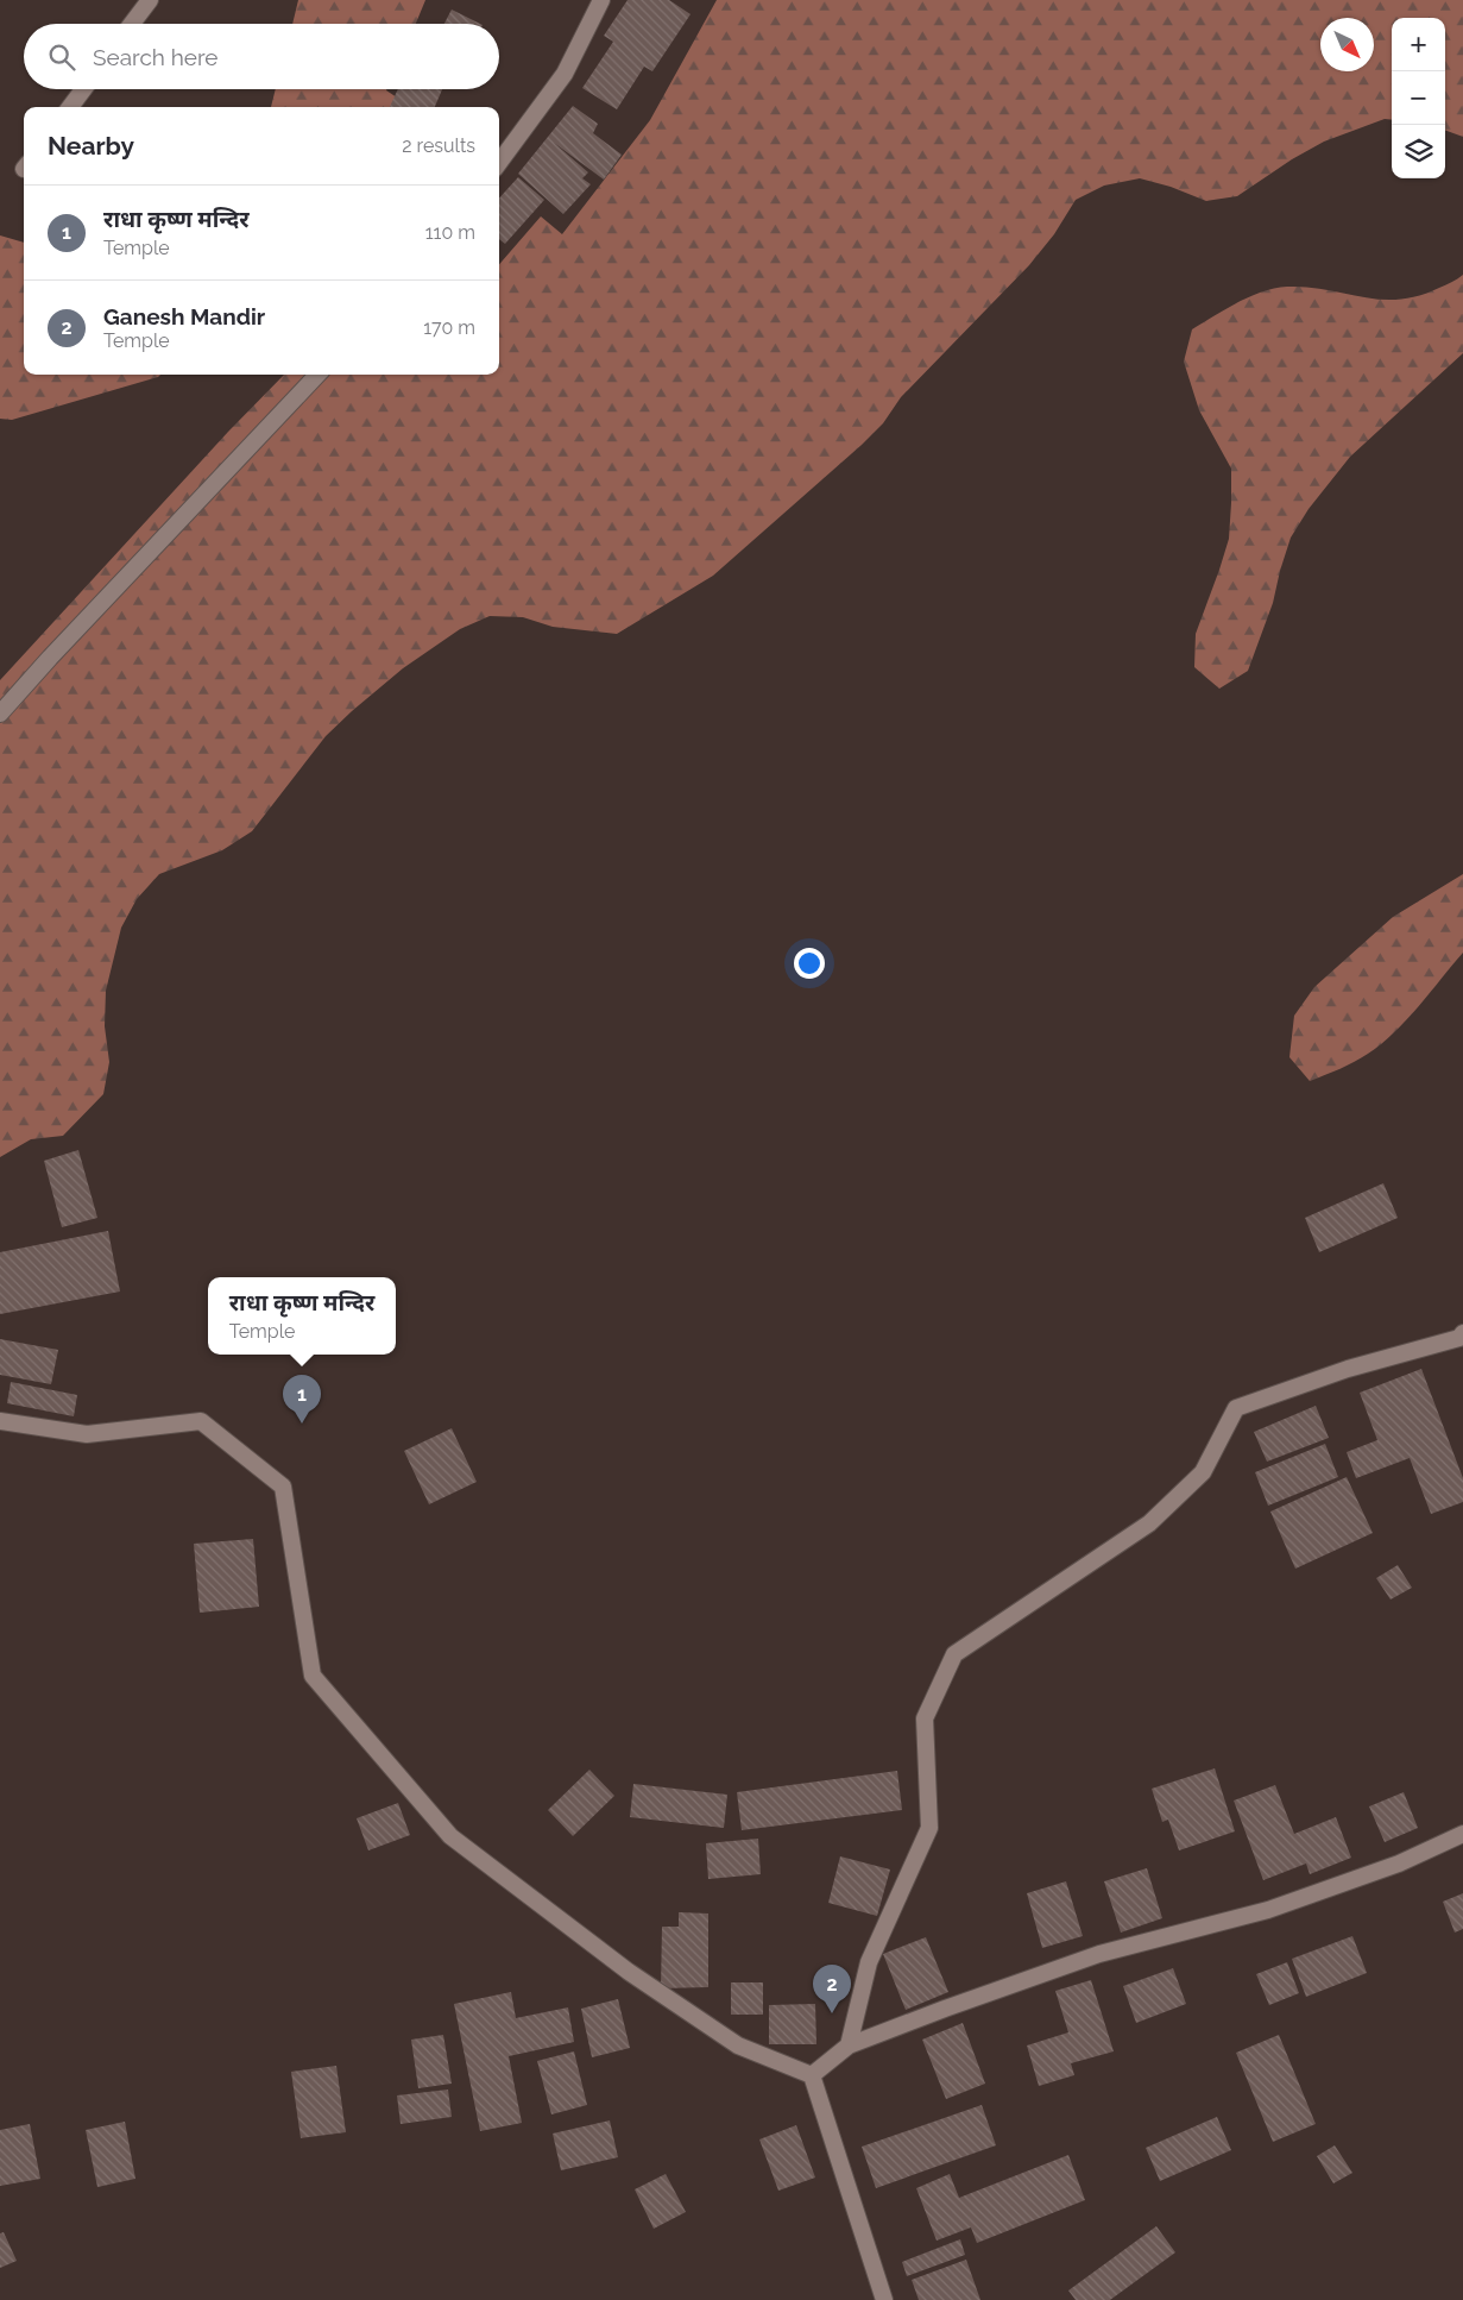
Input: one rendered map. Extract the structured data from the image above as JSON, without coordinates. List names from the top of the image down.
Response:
{
  "north": "bottom right",
  "page": {
    "map_buttons": ["+", "−"],
    "search": "Search here",
    "heading": ["Nearby", "2 results"],
    "list": [
      {
        "mark": "1",
        "name": "राधा कृष्ण मन्दिर",
        "note": "Temple",
        "value": "110 m"
      },
      {
        "mark": "2",
        "name": "Ganesh Mandir",
        "note": "Temple",
        "value": "170 m"
      }
    ],
    "popup": ["राधा कृष्ण मन्दिर", "Temple"],
    "pins": ["1", "2"]
  }
}
